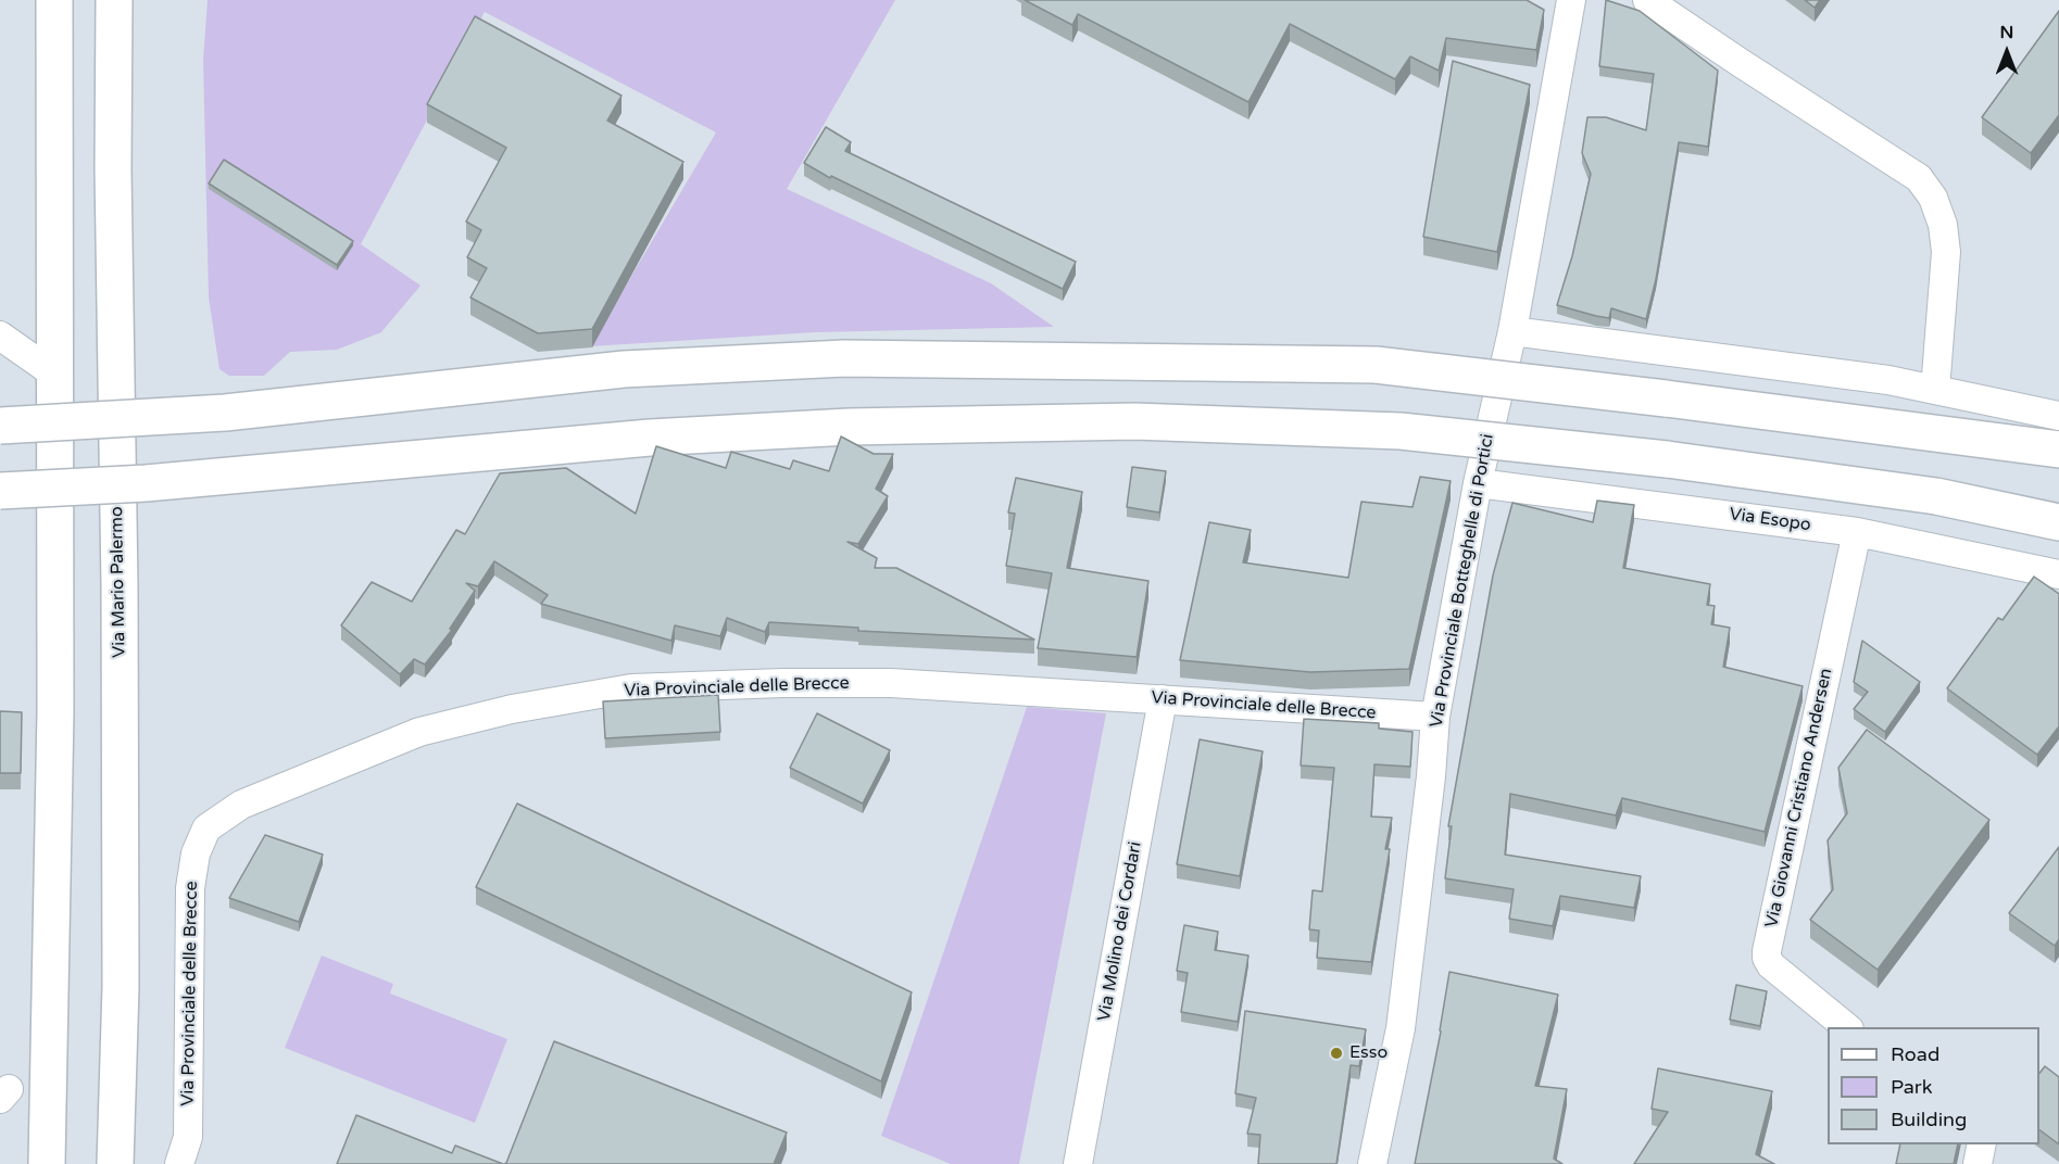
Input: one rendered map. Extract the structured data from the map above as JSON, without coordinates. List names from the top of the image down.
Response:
{
  "streets": {
    "main road": ["Via Mario Palermo"],
    "street": [
      "Via Esopo",
      "Via Provinciale Botteghelle di Portici",
      "Via Provinciale delle Brecce",
      "Via Giovanni Cristiano Andersen",
      "Via Molino dei Cordari"
    ]
  },
  "crossings": [
    ["Via Esopo", "Via Provinciale Botteghelle di Portici"],
    ["Via Esopo", "Via Giovanni Cristiano Andersen"],
    ["Via Provinciale Botteghelle di Portici", "Via Provinciale delle Brecce"],
    ["Via Provinciale delle Brecce", "Via Molino dei Cordari"]
  ],
  "places": ["Esso"],
  "legend": ["Road", "Park", "Building"],
  "north": "top"
}
